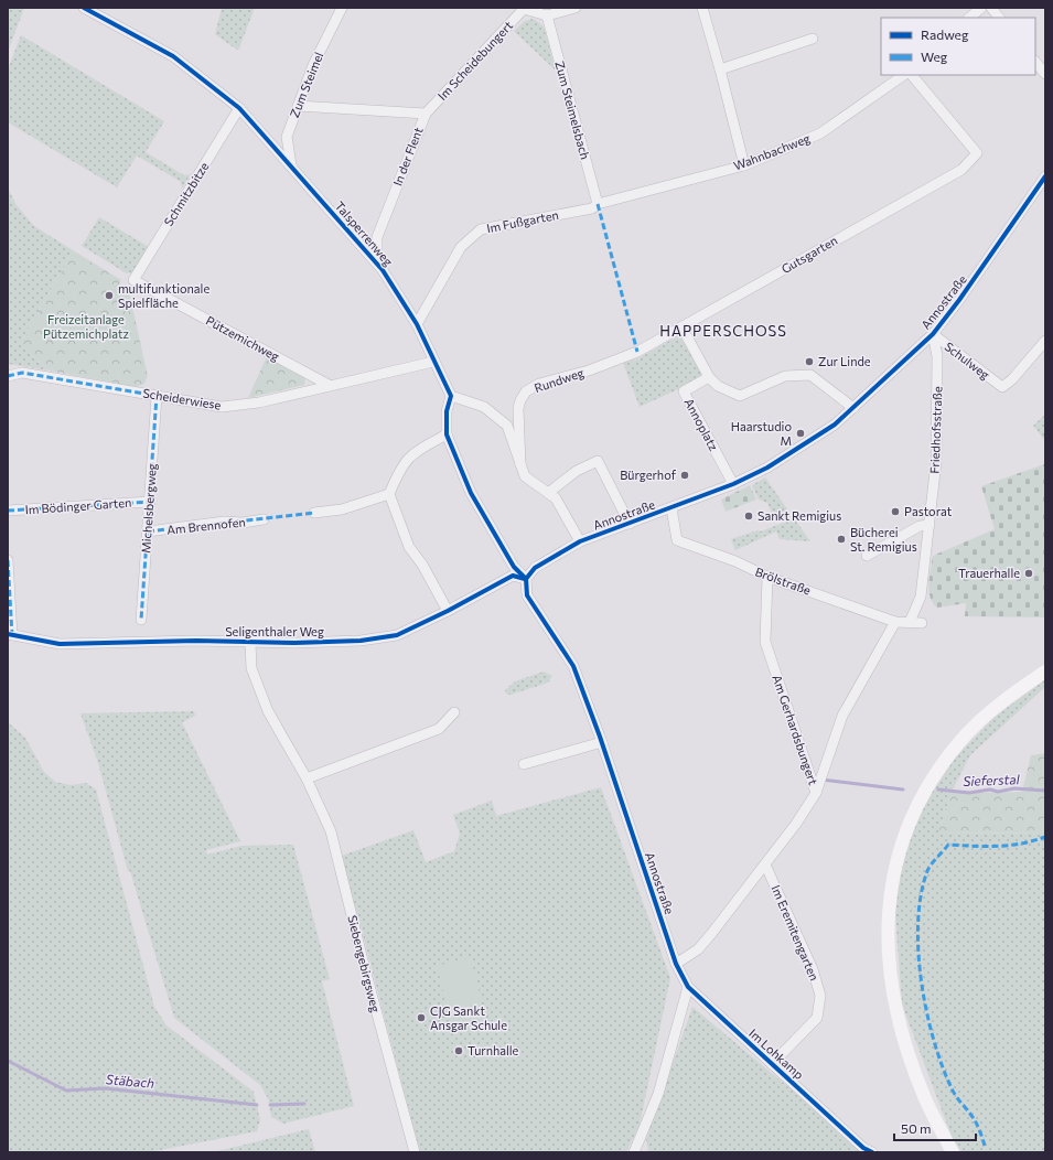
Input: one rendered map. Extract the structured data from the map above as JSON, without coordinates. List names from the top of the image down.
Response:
{
  "streets": {
    "street": [
      "Im Scheidebungert",
      "Zum Steimel",
      "Zum Steimelsbach",
      "Wahnbachweg",
      "In der Flent",
      "Schmitzbitze",
      "Im Fußgarten",
      "Talsperrenweg",
      "Gutsgarten",
      "Annostraße",
      "Pützemichweg",
      "Schulweg",
      "Rundweg",
      "Scheiderwiese",
      "Annoplatz",
      "Friedhofsstraße",
      "Im Bödinger Garten",
      "Michelsbergweg",
      "Am Brennofen",
      "Brölstraße",
      "Seligenthaler Weg",
      "Am Gerhardsbungert",
      "Im Eremitengarten",
      "Siebengebirgsweg",
      "Im Lohkamp"
    ]
  },
  "crossings": [
    ["Im Scheidebungert", "In der Flent"],
    ["Zum Steimel", "In der Flent"],
    ["Zum Steimel", "Talsperrenweg"],
    ["Zum Steimelsbach", "Wahnbachweg"],
    ["Zum Steimelsbach", "Im Fußgarten"],
    ["Wahnbachweg", "Im Fußgarten"],
    ["In der Flent", "Talsperrenweg"],
    ["Schmitzbitze", "Talsperrenweg"],
    ["Schmitzbitze", "Pützemichweg"],
    ["Im Fußgarten", "Talsperrenweg"],
    ["Talsperrenweg", "Scheiderwiese"],
    ["Gutsgarten", "Rundweg"],
    ["Annostraße", "Schulweg"],
    ["Annostraße", "Annoplatz"],
    ["Annostraße", "Friedhofsstraße"],
    ["Annostraße", "Brölstraße"],
    ["Annostraße", "Seligenthaler Weg"],
    ["Annostraße", "Am Gerhardsbungert"],
    ["Annostraße", "Im Lohkamp"],
    ["Pützemichweg", "Scheiderwiese"],
    ["Schulweg", "Friedhofsstraße"],
    ["Scheiderwiese", "Michelsbergweg"],
    ["Friedhofsstraße", "Brölstraße"],
    ["Im Bödinger Garten", "Michelsbergweg"],
    ["Michelsbergweg", "Am Brennofen"],
    ["Brölstraße", "Am Gerhardsbungert"],
    ["Seligenthaler Weg", "Siebengebirgsweg"],
    ["Am Gerhardsbungert", "Im Eremitengarten"],
    ["Am Gerhardsbungert", "Im Lohkamp"],
    ["Im Eremitengarten", "Im Lohkamp"]
  ],
  "districts": ["HAPPERSCHOSS"],
  "water": ["Sieferstal", "Stäbach"],
  "parks": ["Freizeitanlage Pützemichplatz"],
  "places": [
    "multifunktionale Spielfläche",
    "Zur Linde",
    "Haarstudio M",
    "Bürgerhof",
    "Pastorat",
    "Sankt Remigius",
    "Bücherei St. Remigius",
    "Trauerhalle",
    "CJG Sankt Ansgar Schule",
    "Turnhalle"
  ],
  "legend": ["Radweg", "Weg"],
  "scale_bar": "50 m"
}
